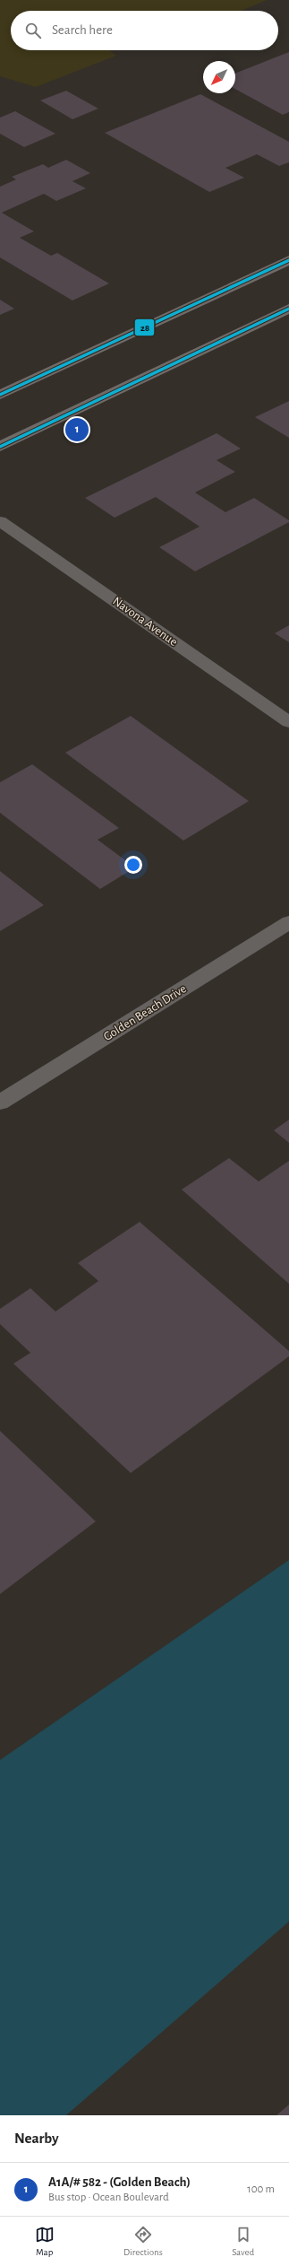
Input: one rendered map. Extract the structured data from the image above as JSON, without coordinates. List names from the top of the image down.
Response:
{
  "streets": {
    "street": ["Navona Avenue", "Golden Beach Drive"]
  },
  "lines": ["transit line 28"],
  "north": "bottom left",
  "page": {
    "search": "Search here",
    "pins": "1",
    "heading": "Nearby",
    "list": [
      {
        "mark": "1",
        "name": "A1A/# 582 - (Golden Beach)",
        "note": "Bus stop · Ocean Boulevard",
        "value": "100 m"
      }
    ],
    "nav": ["Map", "Directions", "Saved"]
  }
}
